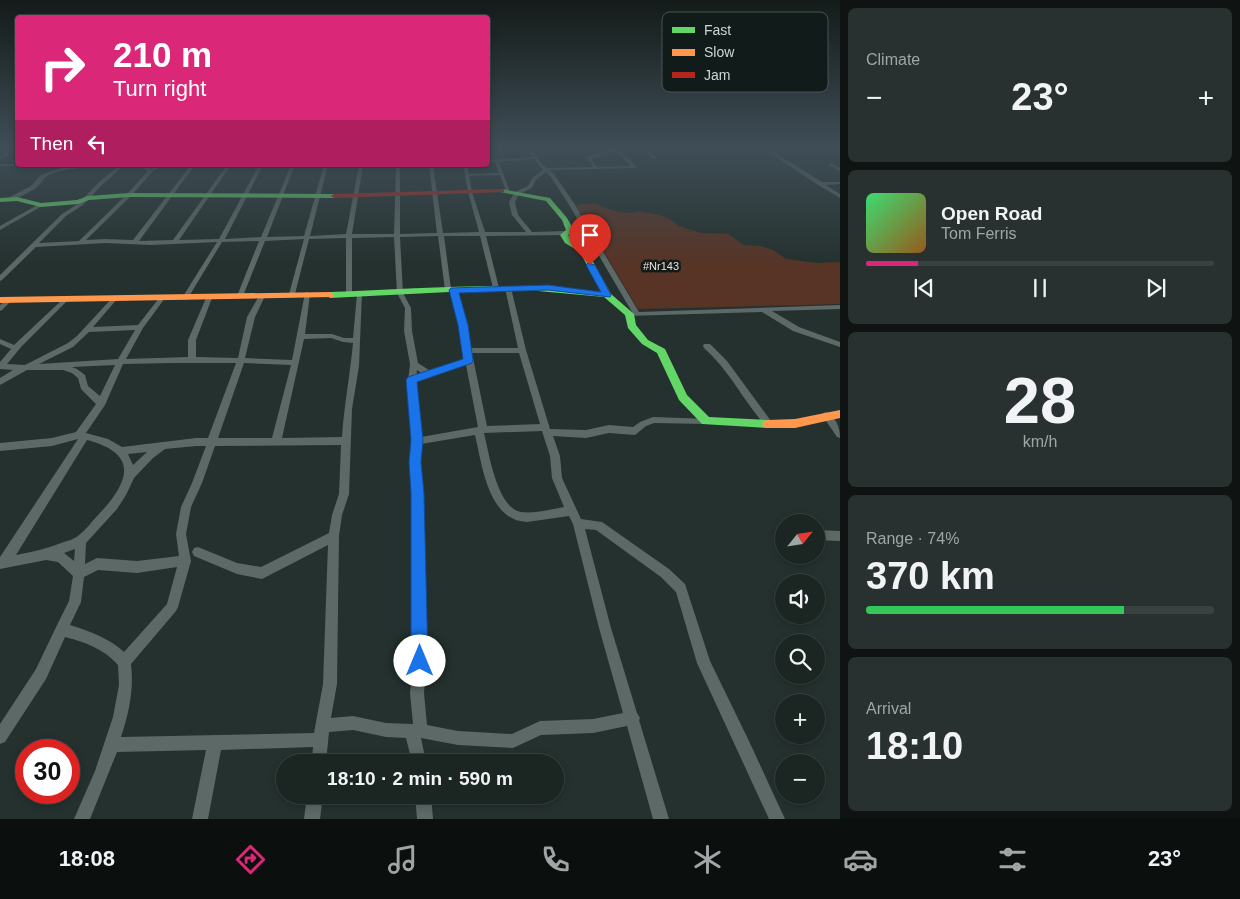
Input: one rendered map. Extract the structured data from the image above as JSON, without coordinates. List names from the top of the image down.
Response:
{
  "parks": ["#Nr143"],
  "legend": ["Fast", "Slow", "Jam"],
  "north": "top right",
  "page": {
    "tile": [
      "Climate",
      ["28", "km/h"],
      ["Range · 74%", "370 km"],
      ["Arrival", "18:10"]
    ],
    "turn": ["210 m", "Turn right"],
    "heat": ["−", "23°", "+"],
    "then": "Then",
    "song": ["Open Road", "Tom Ferris"],
    "map_buttons": ["+", "−"],
    "limit": "30",
    "trip": "18:10 · 2 min · 590 m",
    "tabs": ["18:08", "23°"]
  }
}
